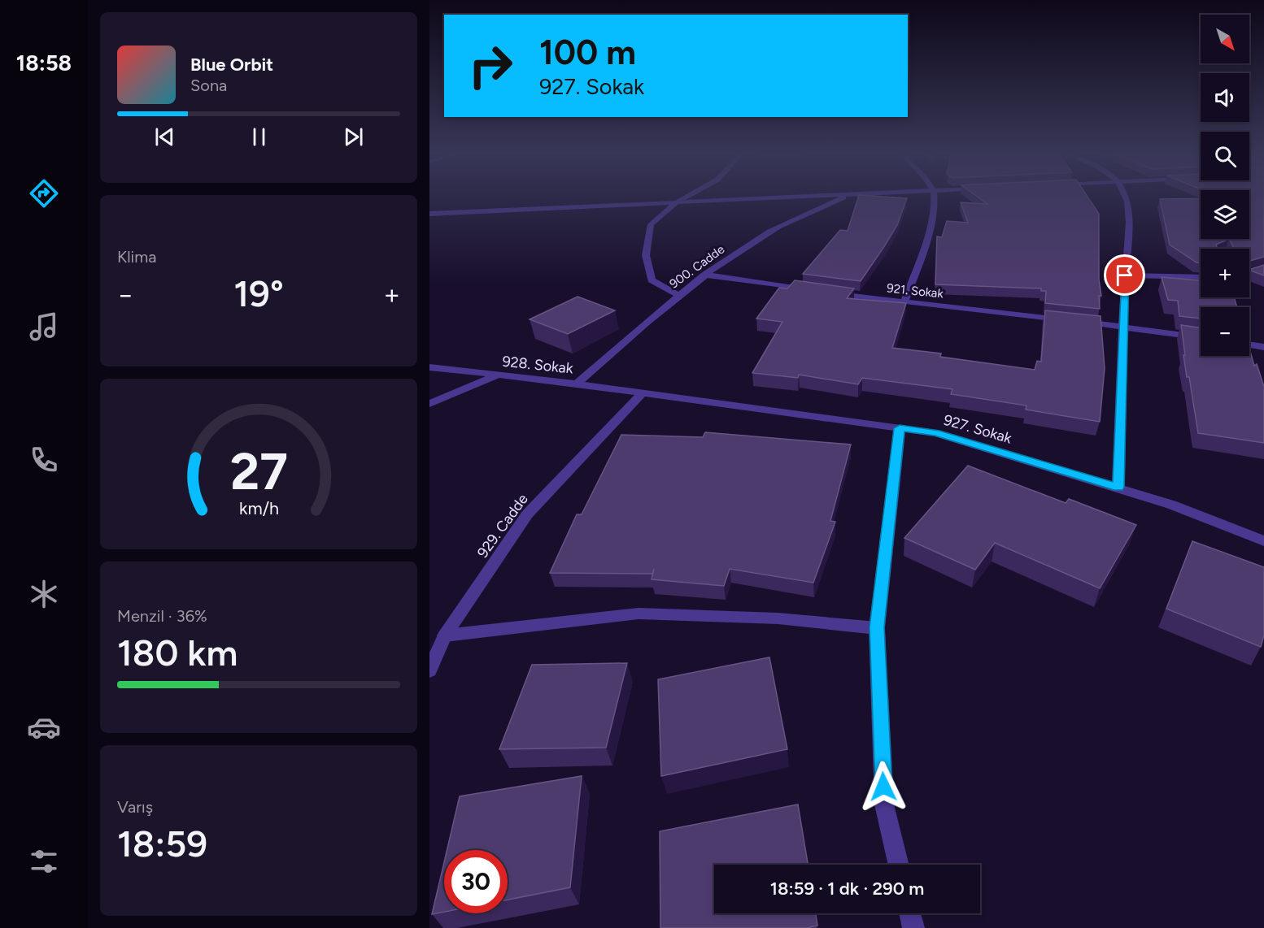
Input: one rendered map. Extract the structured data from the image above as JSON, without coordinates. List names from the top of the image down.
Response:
{
  "streets": {
    "street": [
      "900. Cadde",
      "921. Sokak",
      "928. Sokak",
      "927. Sokak",
      "929. Cadde"
    ]
  },
  "crossings": [
    ["900. Cadde", "928. Sokak"],
    ["928. Sokak", "927. Sokak"],
    ["928. Sokak", "929. Cadde"],
    ["927. Sokak", "929. Cadde"]
  ],
  "north": "bottom right",
  "page": {
    "tabs": "18:58",
    "map_buttons": ["+", "−"],
    "turn": ["100 m", "927. Sokak"],
    "song": ["Blue Orbit", "Sona"],
    "tile": [
      "Klima",
      ["Menzil · 36%", "180 km"],
      ["Varış", "18:59"]
    ],
    "heat": ["−", "19°", "+"],
    "limit": "30",
    "trip": "18:59 · 1 dk · 290 m",
    "gauge": ["27", "km/h"]
  }
}
